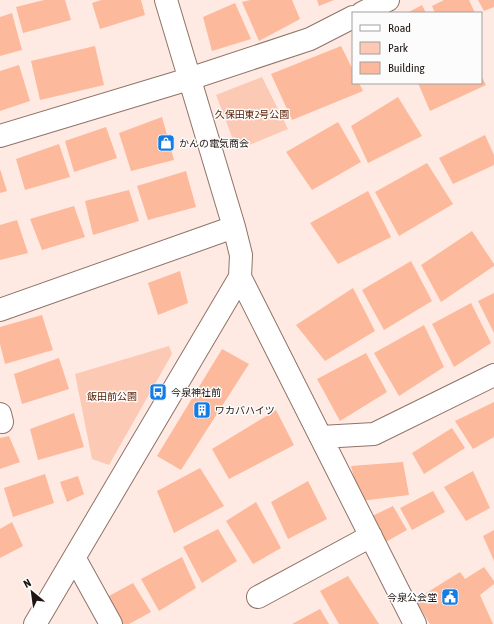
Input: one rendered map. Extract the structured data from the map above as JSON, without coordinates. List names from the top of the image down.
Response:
{
  "parks": ["久保田東2号公園", "飯田前公園"],
  "places": {
    "shop": ["かんの電気商会"],
    "bus stop": ["今泉神社前"],
    "building": ["ワカバハイツ"],
    "public building": ["今泉公会堂"]
  },
  "legend": ["Road", "Park", "Building"],
  "north": "top left"
}
